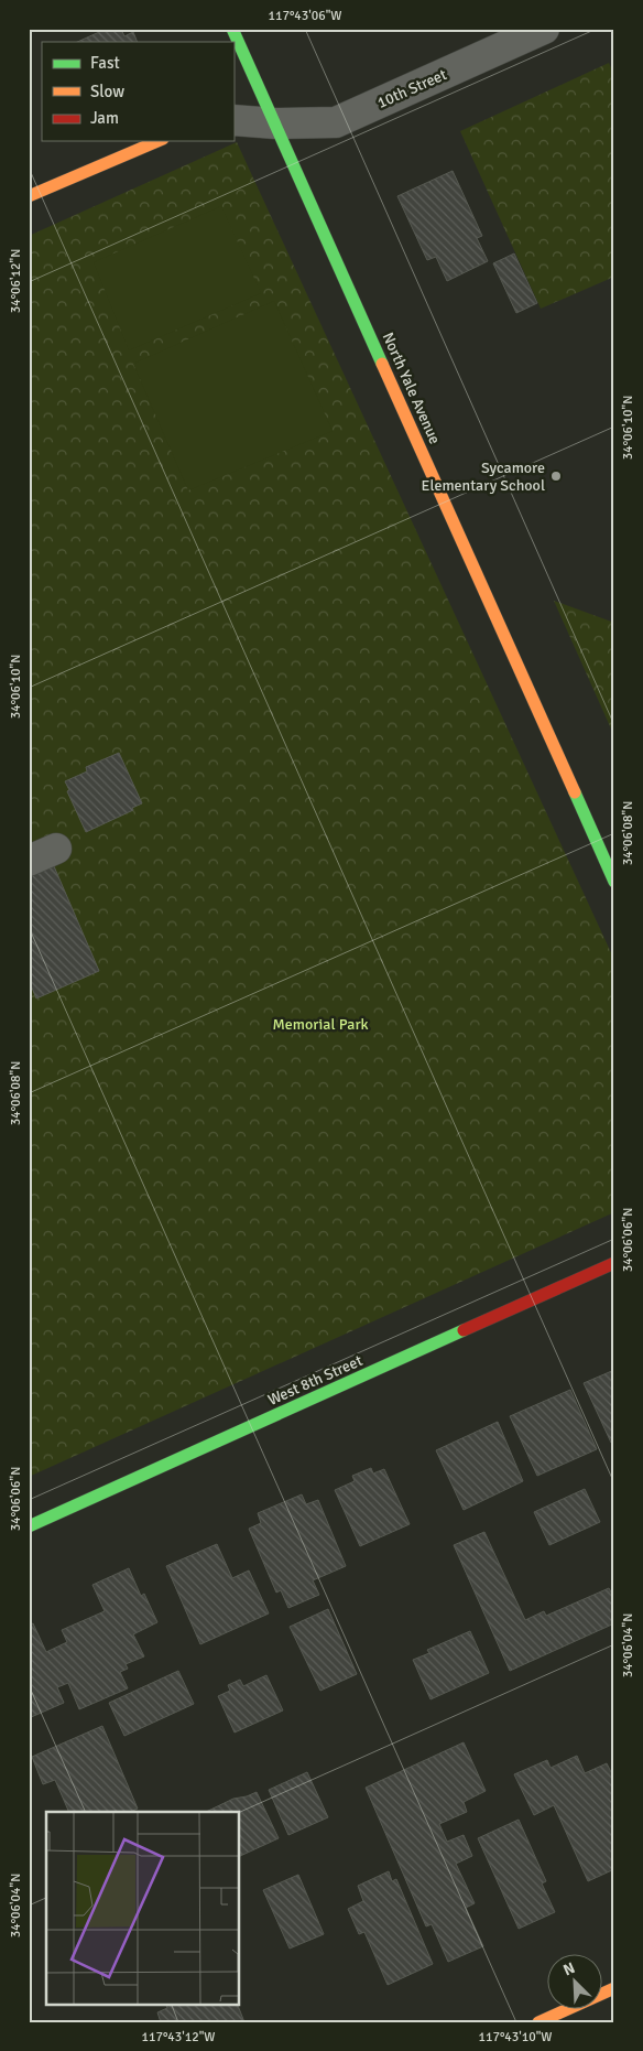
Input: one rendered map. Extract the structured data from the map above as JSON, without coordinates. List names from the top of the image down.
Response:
{
  "streets": {
    "street": ["10th Street", "North Yale Avenue", "West 8th Street"]
  },
  "crossings": [
    ["10th Street", "North Yale Avenue"]
  ],
  "parks": ["Memorial Park"],
  "places": ["Sycamore Elementary School"],
  "legend": ["Fast", "Slow", "Jam"],
  "north": "top left",
  "coordinates": [
    "117°43'06\"W",
    "34°06'12\"N",
    "34°06'10\"N",
    "34°06'08\"N",
    "34°06'06\"N",
    "34°06'04\"N",
    "117°43'12\"W",
    "117°43'10\"W"
  ]
}
